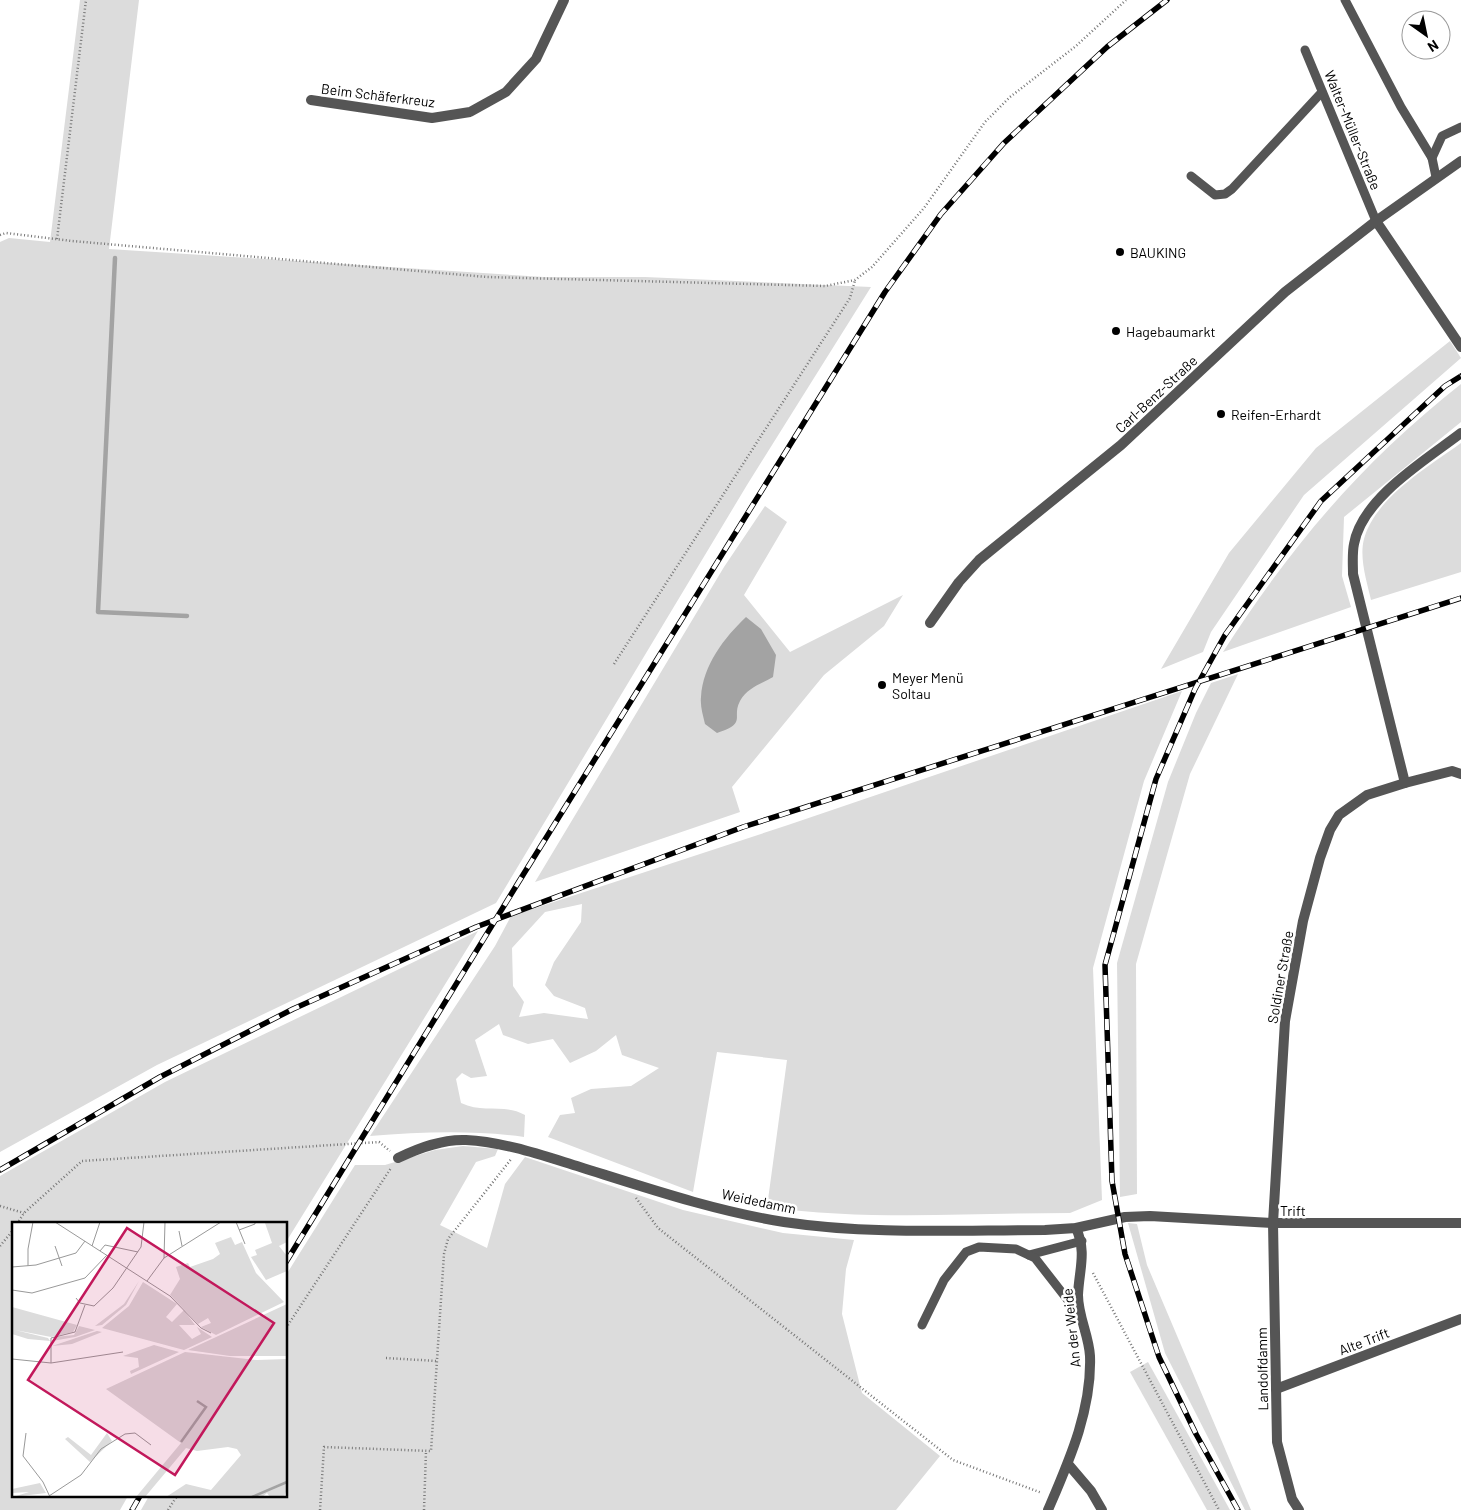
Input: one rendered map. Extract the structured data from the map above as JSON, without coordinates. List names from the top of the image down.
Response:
{
  "streets": {
    "street": [
      "Beim Schäferkreuz",
      "Carl-Benz-Straße",
      "Soldiner Straße",
      "Weidedamm",
      "Trift",
      "An der Weide",
      "Alte Trift",
      "Landolfdamm"
    ],
    "lane": ["Walter-Müller-Straße"]
  },
  "crossings": [
    ["Walter-Müller-Straße", "Carl-Benz-Straße"],
    ["Soldiner Straße", "Trift"],
    ["Soldiner Straße", "Landolfdamm"],
    ["Weidedamm", "Trift"],
    ["Weidedamm", "An der Weide"],
    ["Trift", "Landolfdamm"],
    ["Alte Trift", "Landolfdamm"]
  ],
  "places": [
    "BAUKING",
    "Hagebaumarkt",
    "Reifen-Erhardt",
    "Meyer Menü Soltau"
  ],
  "north": "bottom right"
}
